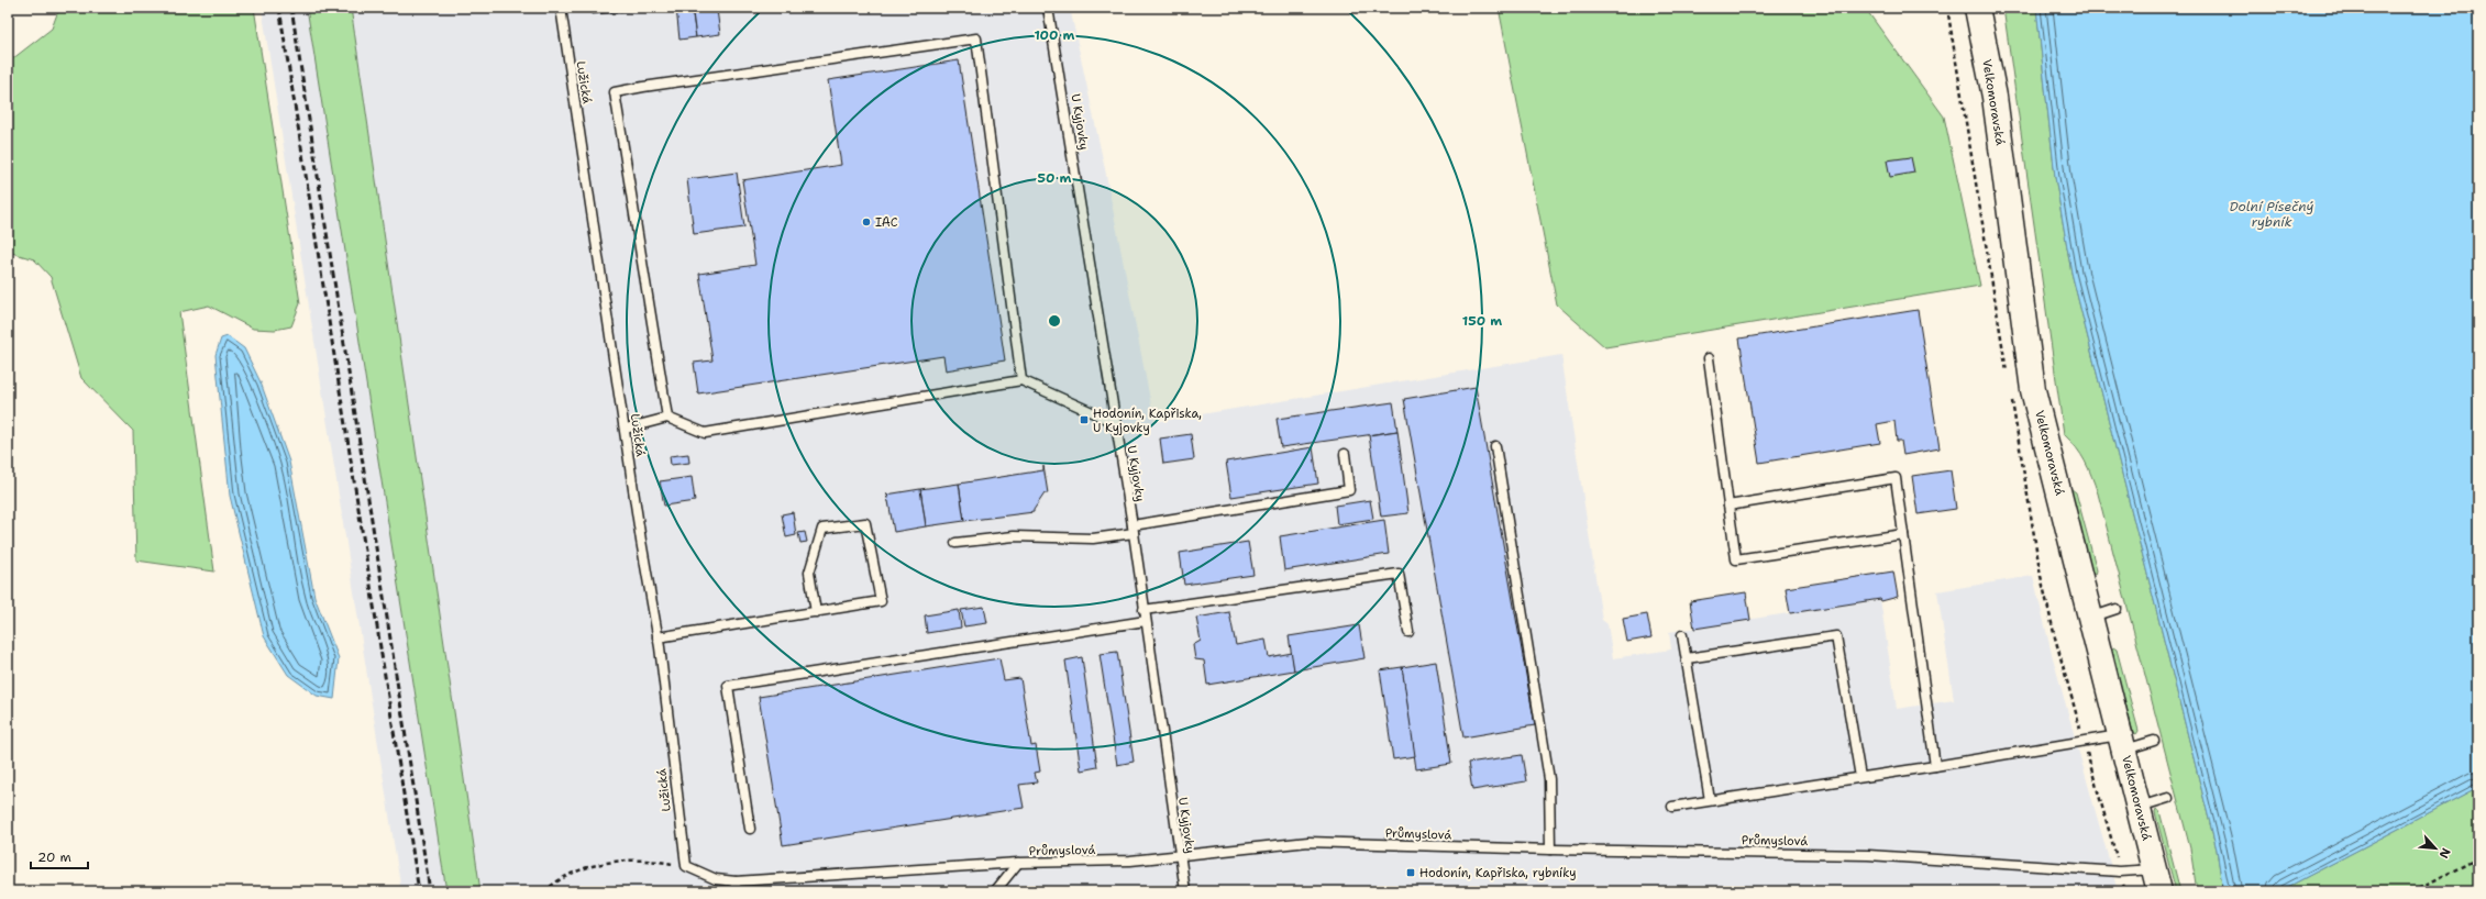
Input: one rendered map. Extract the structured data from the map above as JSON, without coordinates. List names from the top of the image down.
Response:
{
  "streets": {
    "street": ["Velkomoravská"],
    "lane": ["Lužická", "U Kyjovky", "Průmyslová"]
  },
  "crossings": [
    ["Lužická", "Průmyslová"],
    ["Velkomoravská", "Průmyslová"],
    ["U Kyjovky", "Průmyslová"]
  ],
  "water": ["Dolní Písečný rybník"],
  "places": {
    "other": ["IAC"],
    "transit": ["Hodonín, Kapřiska, U Kyjovky", "Hodonín, Kapřiska, rybníky"]
  },
  "scale_bar": "20 m",
  "north": "bottom right",
  "rings": ["100 m", "50 m", "150 m"]
}
